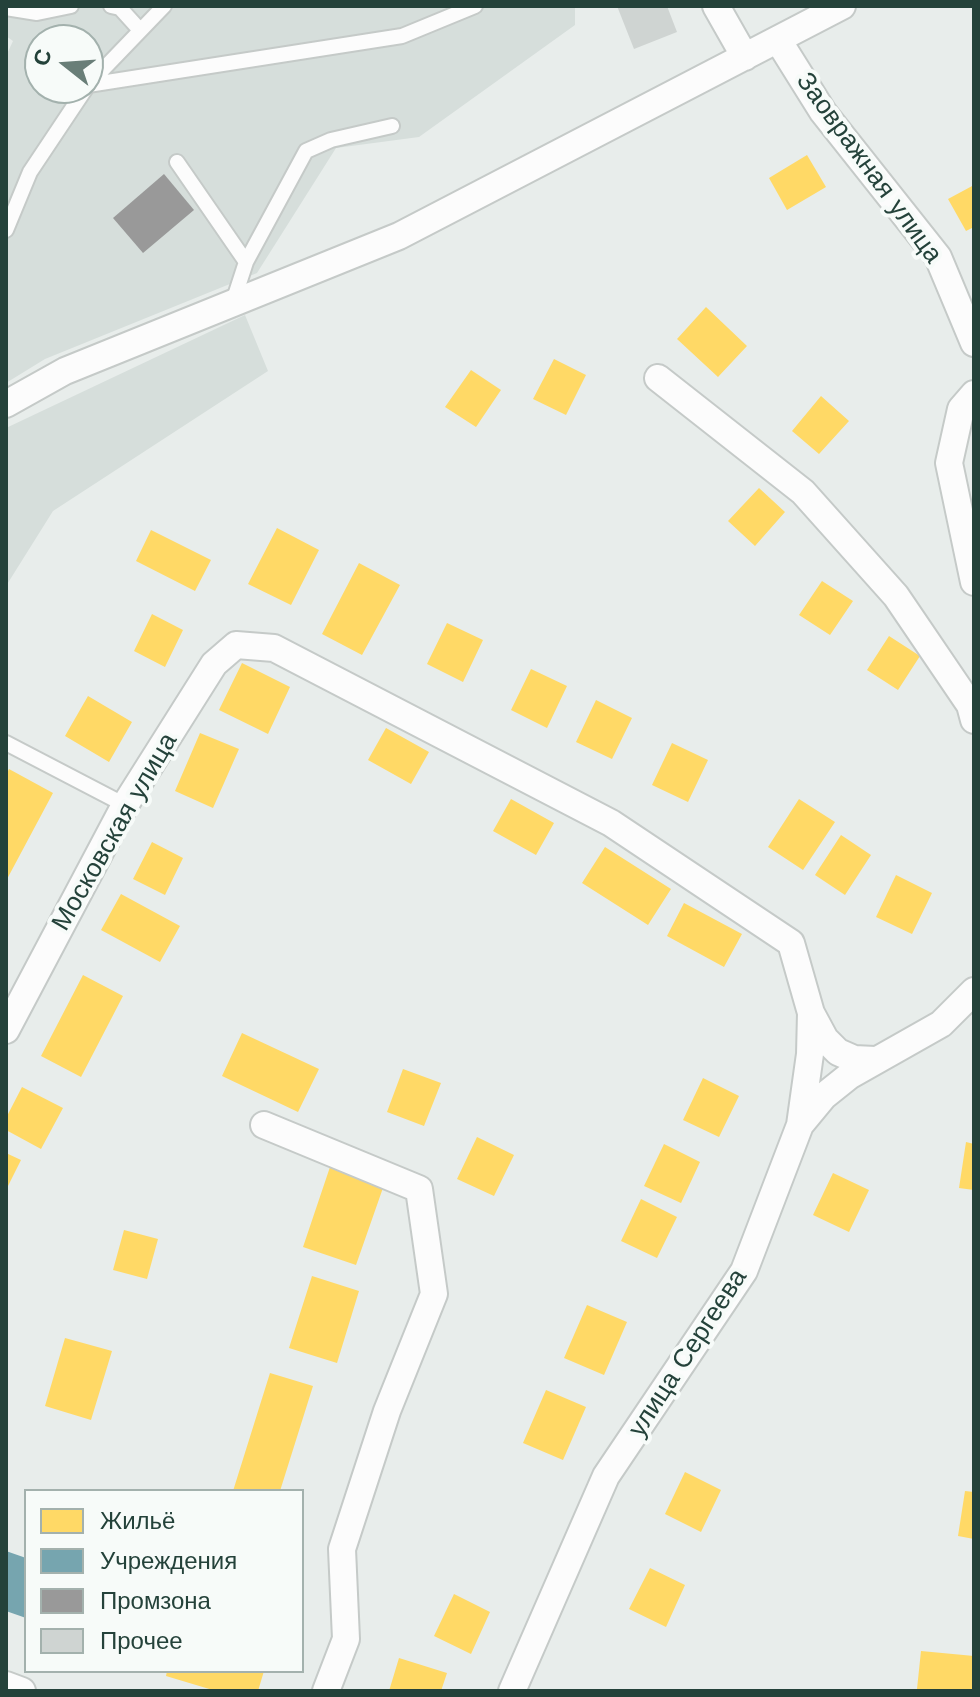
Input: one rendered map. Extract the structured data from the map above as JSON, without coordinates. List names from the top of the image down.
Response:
{
  "streets": {
    "street": ["Заовражная улица", "Московская улица", "улица Сергеева"]
  },
  "legend": [
    "Жильё",
    "Учреждения",
    "Промзона",
    "Прочее"
  ],
  "north": "left"
}
